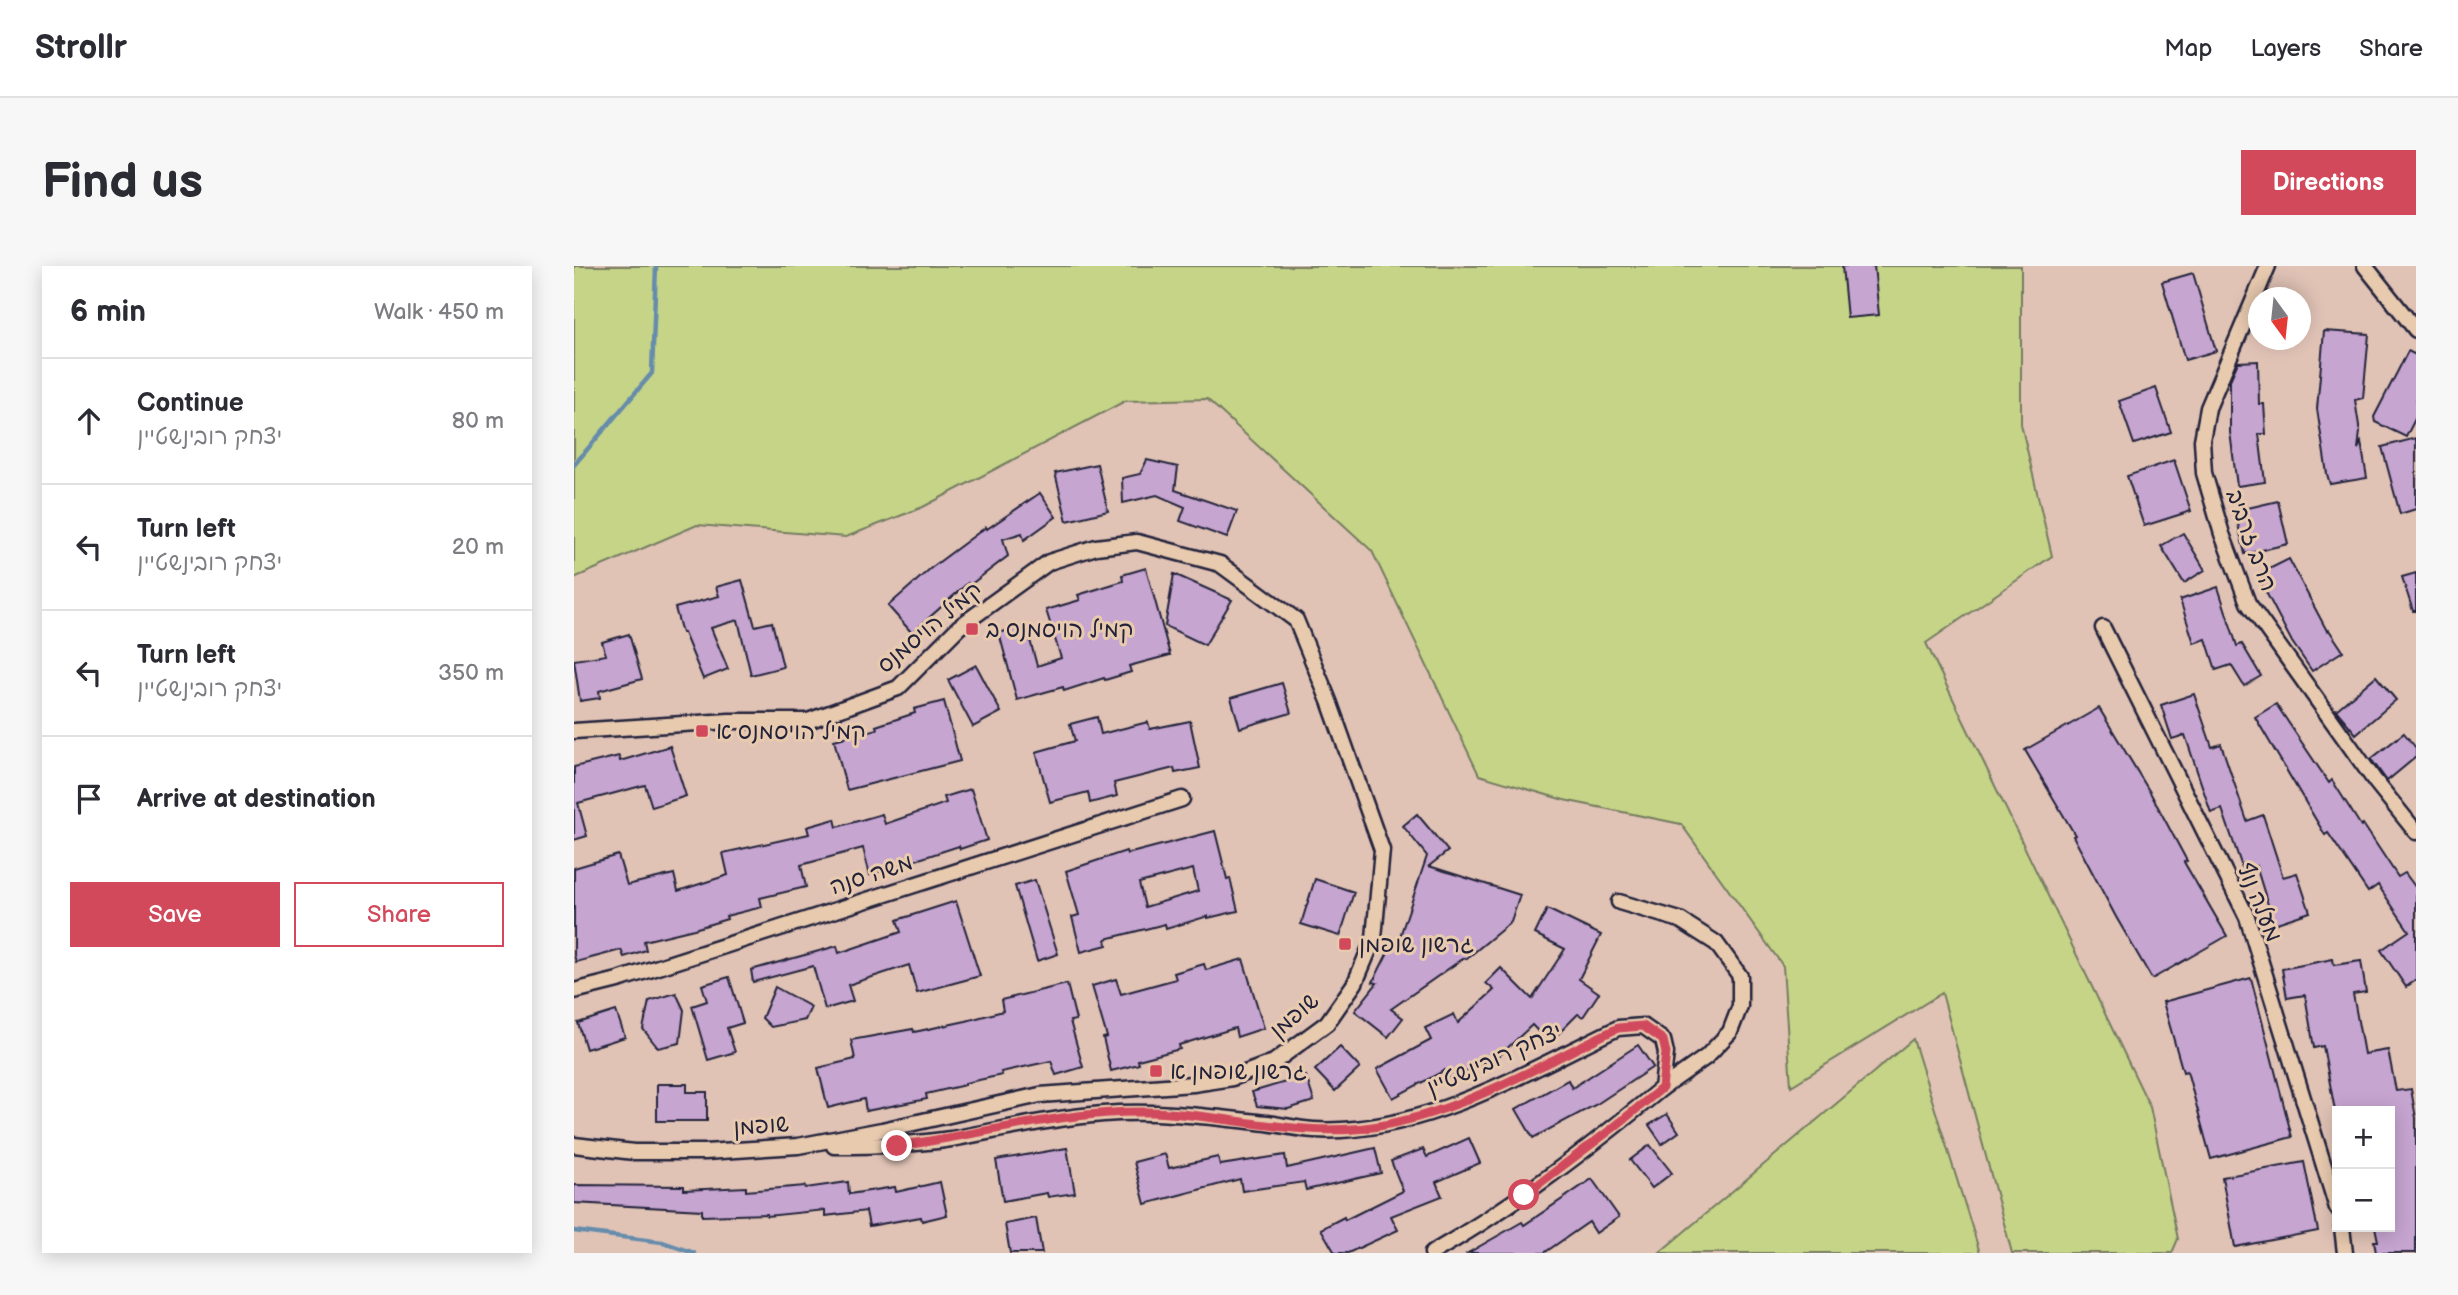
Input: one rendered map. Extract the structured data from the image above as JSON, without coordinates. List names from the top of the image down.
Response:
{
  "streets": {
    "street": [
      "הרב זרביב",
      "קמיל הויסמנס",
      "משה סנה",
      "מעלה נוף",
      "שופמן",
      "יצחק רובינשטיין"
    ]
  },
  "crossings": [
    ["קמיל הויסמנס", "שופמן"],
    ["שופמן", "יצחק רובינשטיין"]
  ],
  "places": {
    "transit": [
      "קמיל הויסמנס ב",
      "קמיל הויסמנס א",
      "גרשון שופמן",
      "גרשון שופמן א"
    ]
  },
  "north": "bottom",
  "page": {
    "header": "Strollr",
    "nav": ["Map", "Layers", "Share"],
    "buttons": [
      "Directions",
      ["Save", "Share"]
    ],
    "title": "Find us",
    "heading": ["6 min", "Walk · 450 m"],
    "list": [
      ["Continue", "יצחק רובינשטיין", "80 m"],
      ["Turn left", "יצחק רובינשטיין", "20 m"],
      ["Turn left", "יצחק רובינשטיין", "350 m"],
      "Arrive at destination"
    ],
    "map_buttons": ["+", "−"]
  }
}
